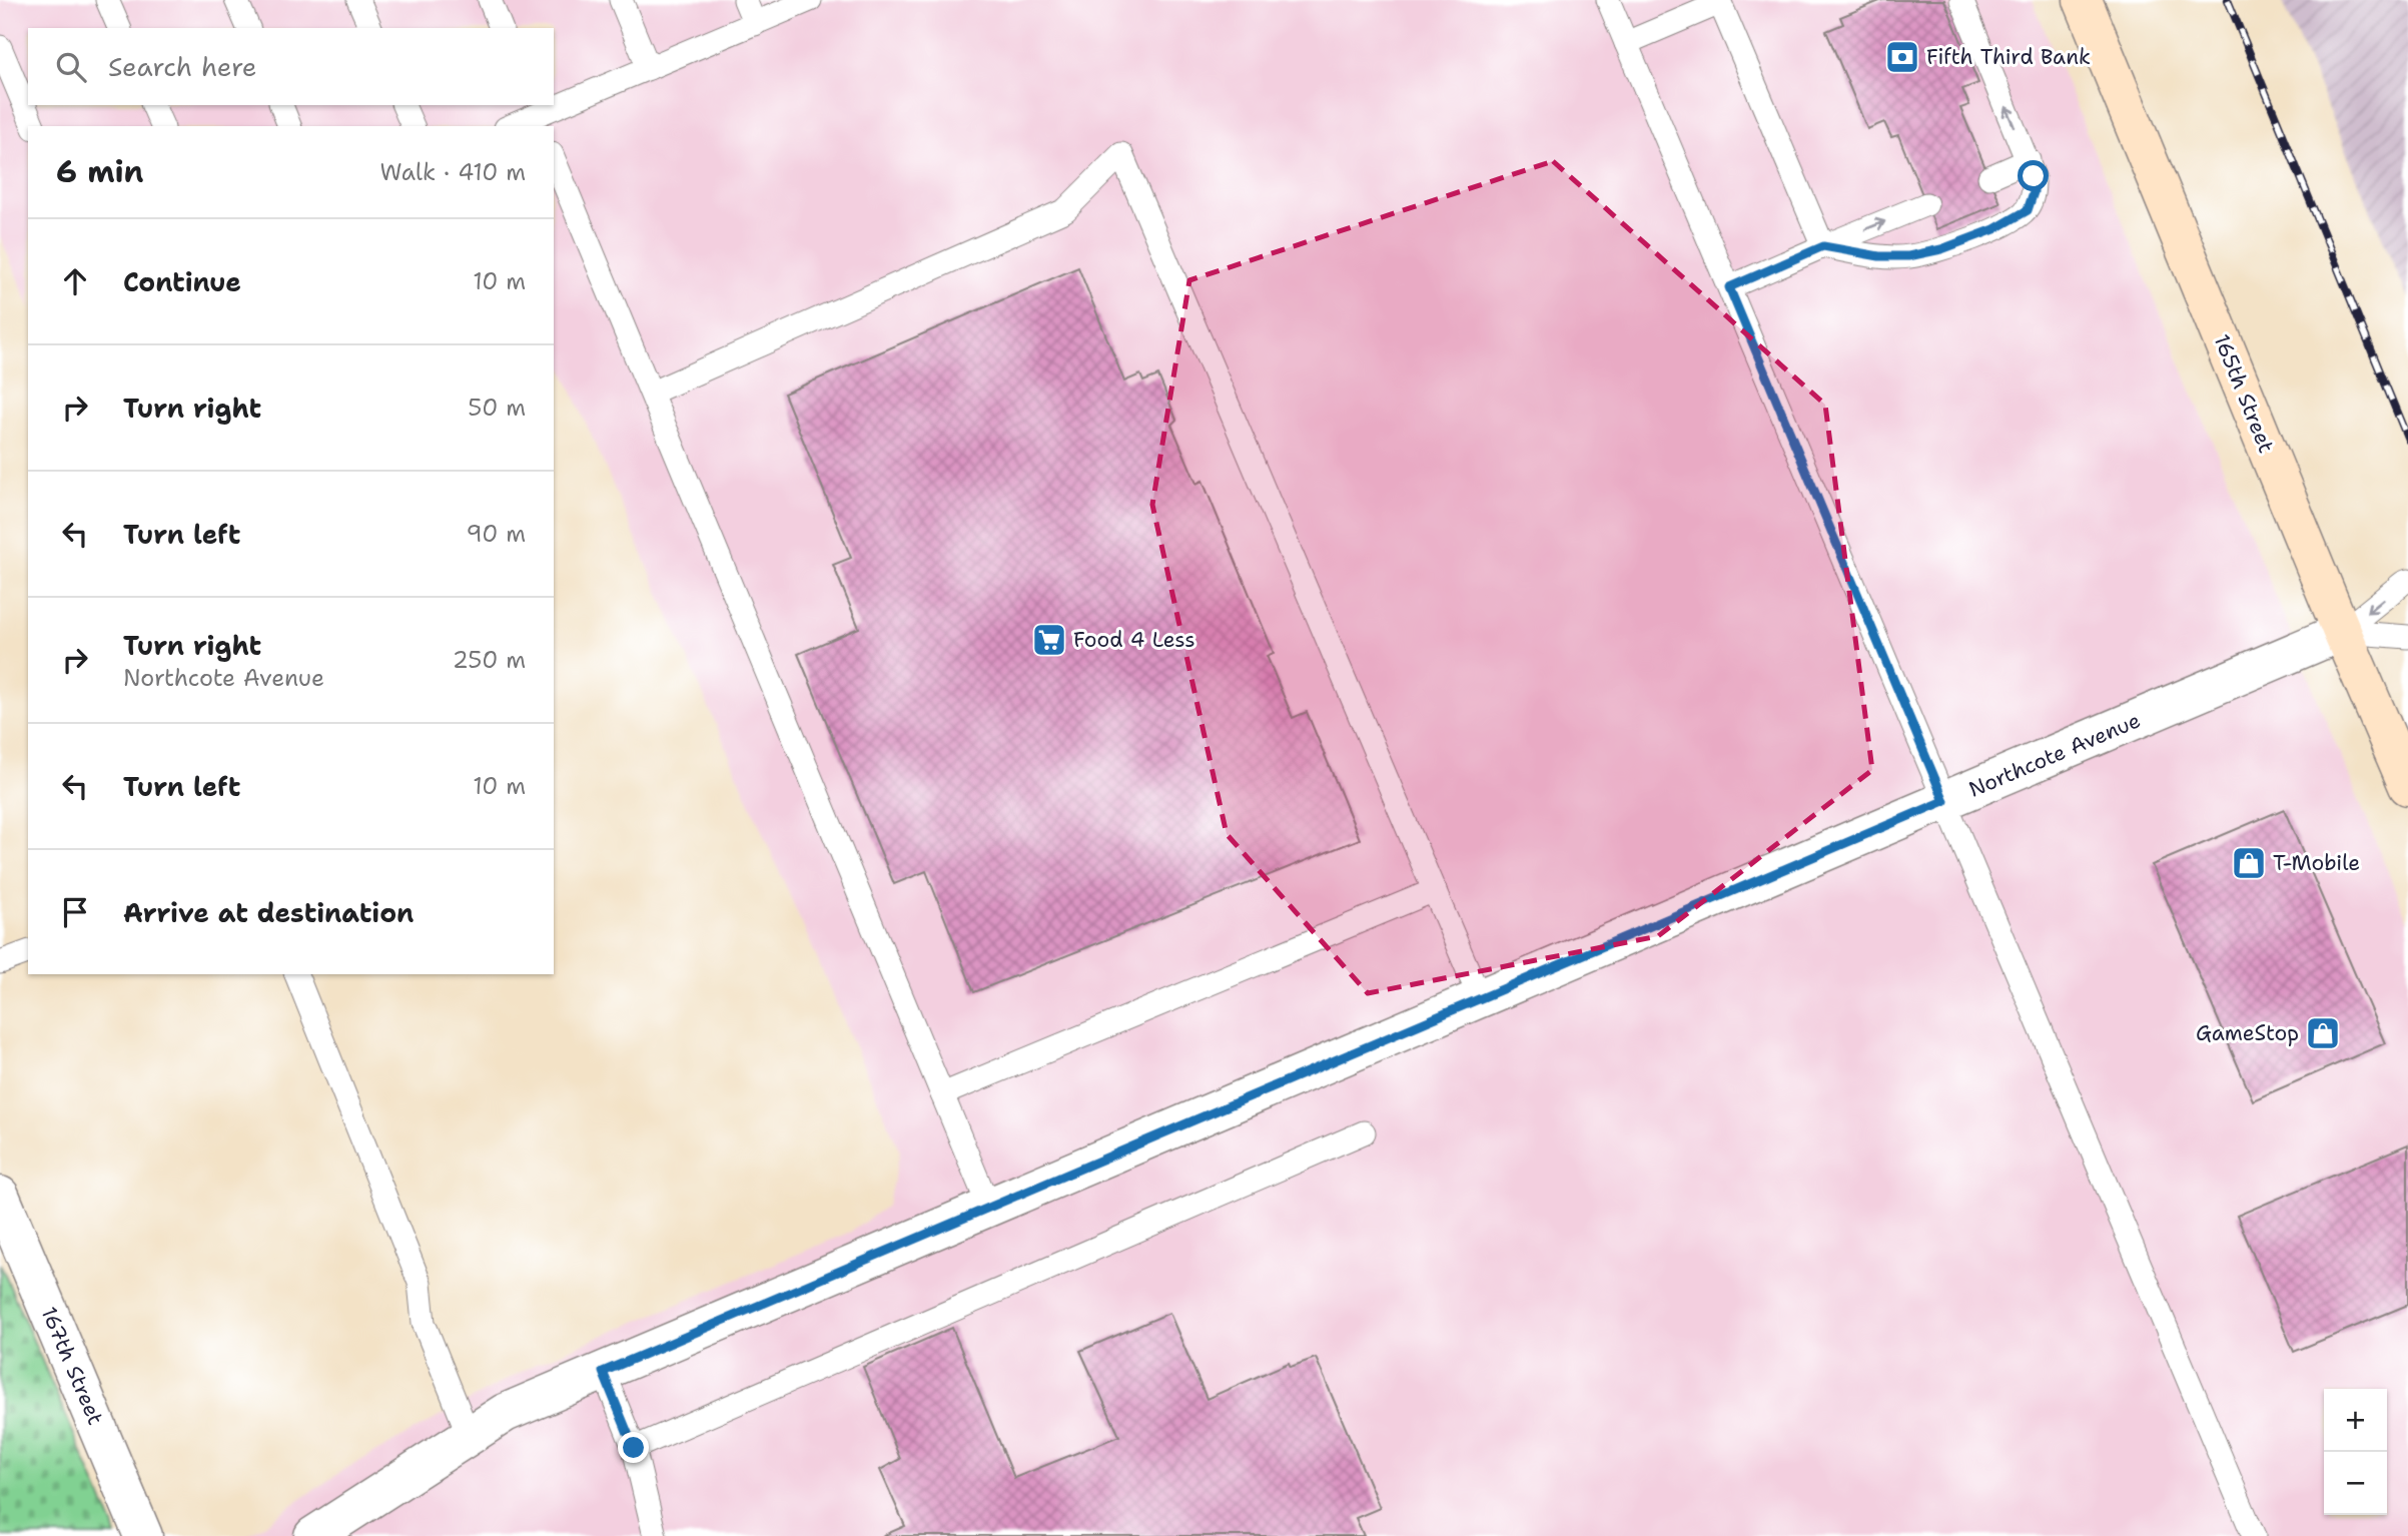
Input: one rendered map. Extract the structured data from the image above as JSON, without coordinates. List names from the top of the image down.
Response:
{
  "streets": {
    "main road": ["165th Street"],
    "street": ["Northcote Avenue", "167th Street"]
  },
  "crossings": [
    ["165th Street", "Northcote Avenue"]
  ],
  "places": {
    "bank": ["Fifth Third Bank"],
    "supermarket": ["Food 4 Less"],
    "shop": ["T-Mobile", "GameStop"]
  },
  "page": {
    "search": "Search here",
    "heading": ["6 min", "Walk · 410 m"],
    "list": [
      ["Continue", "10 m"],
      ["Turn right", "50 m"],
      ["Turn left", "90 m"],
      ["Turn right", "Northcote Avenue", "250 m"],
      ["Turn left", "10 m"],
      "Arrive at destination"
    ],
    "map_buttons": ["+", "−"]
  }
}
